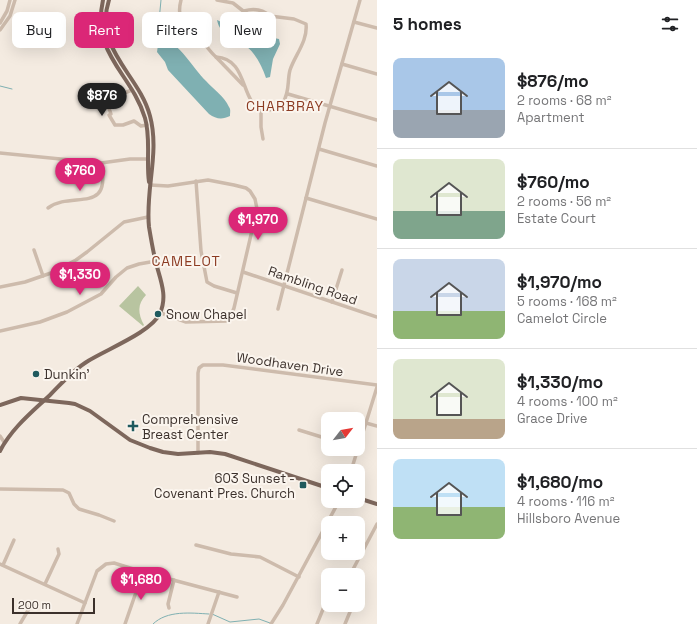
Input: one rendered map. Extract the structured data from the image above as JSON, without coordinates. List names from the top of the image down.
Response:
{
  "streets": {
    "street": ["Rambling Road", "Woodhaven Drive"]
  },
  "districts": ["CHARBRAY", "CAMELOT"],
  "places": {
    "other": ["Snow Chapel", "Dunkin'"],
    "health": ["Comprehensive Breast Center"],
    "transit": ["603 Sunset - Covenant Pres. Church"]
  },
  "scale_bar": "200 m",
  "north": "top right",
  "page": {
    "heading": "5 homes",
    "chip": [
      "Buy",
      "Rent",
      "Filters",
      "New"
    ],
    "list": [
      {
        "name": "$876/mo",
        "note": "2 rooms · 68 m² · Apartment"
      },
      {
        "name": "$760/mo",
        "note": "2 rooms · 56 m² · Estate Court"
      },
      {
        "name": "$1,970/mo",
        "note": "5 rooms · 168 m² · Camelot Circle"
      },
      {
        "name": "$1,330/mo",
        "note": "4 rooms · 100 m² · Grace Drive"
      },
      {
        "name": "$1,680/mo",
        "note": "4 rooms · 116 m² · Hillsboro Avenue"
      }
    ],
    "price": [
      "$876",
      "$760",
      "$1,970",
      "$1,330",
      "$1,680"
    ],
    "map_buttons": ["+", "−"],
    "scale": "200 m"
  }
}
